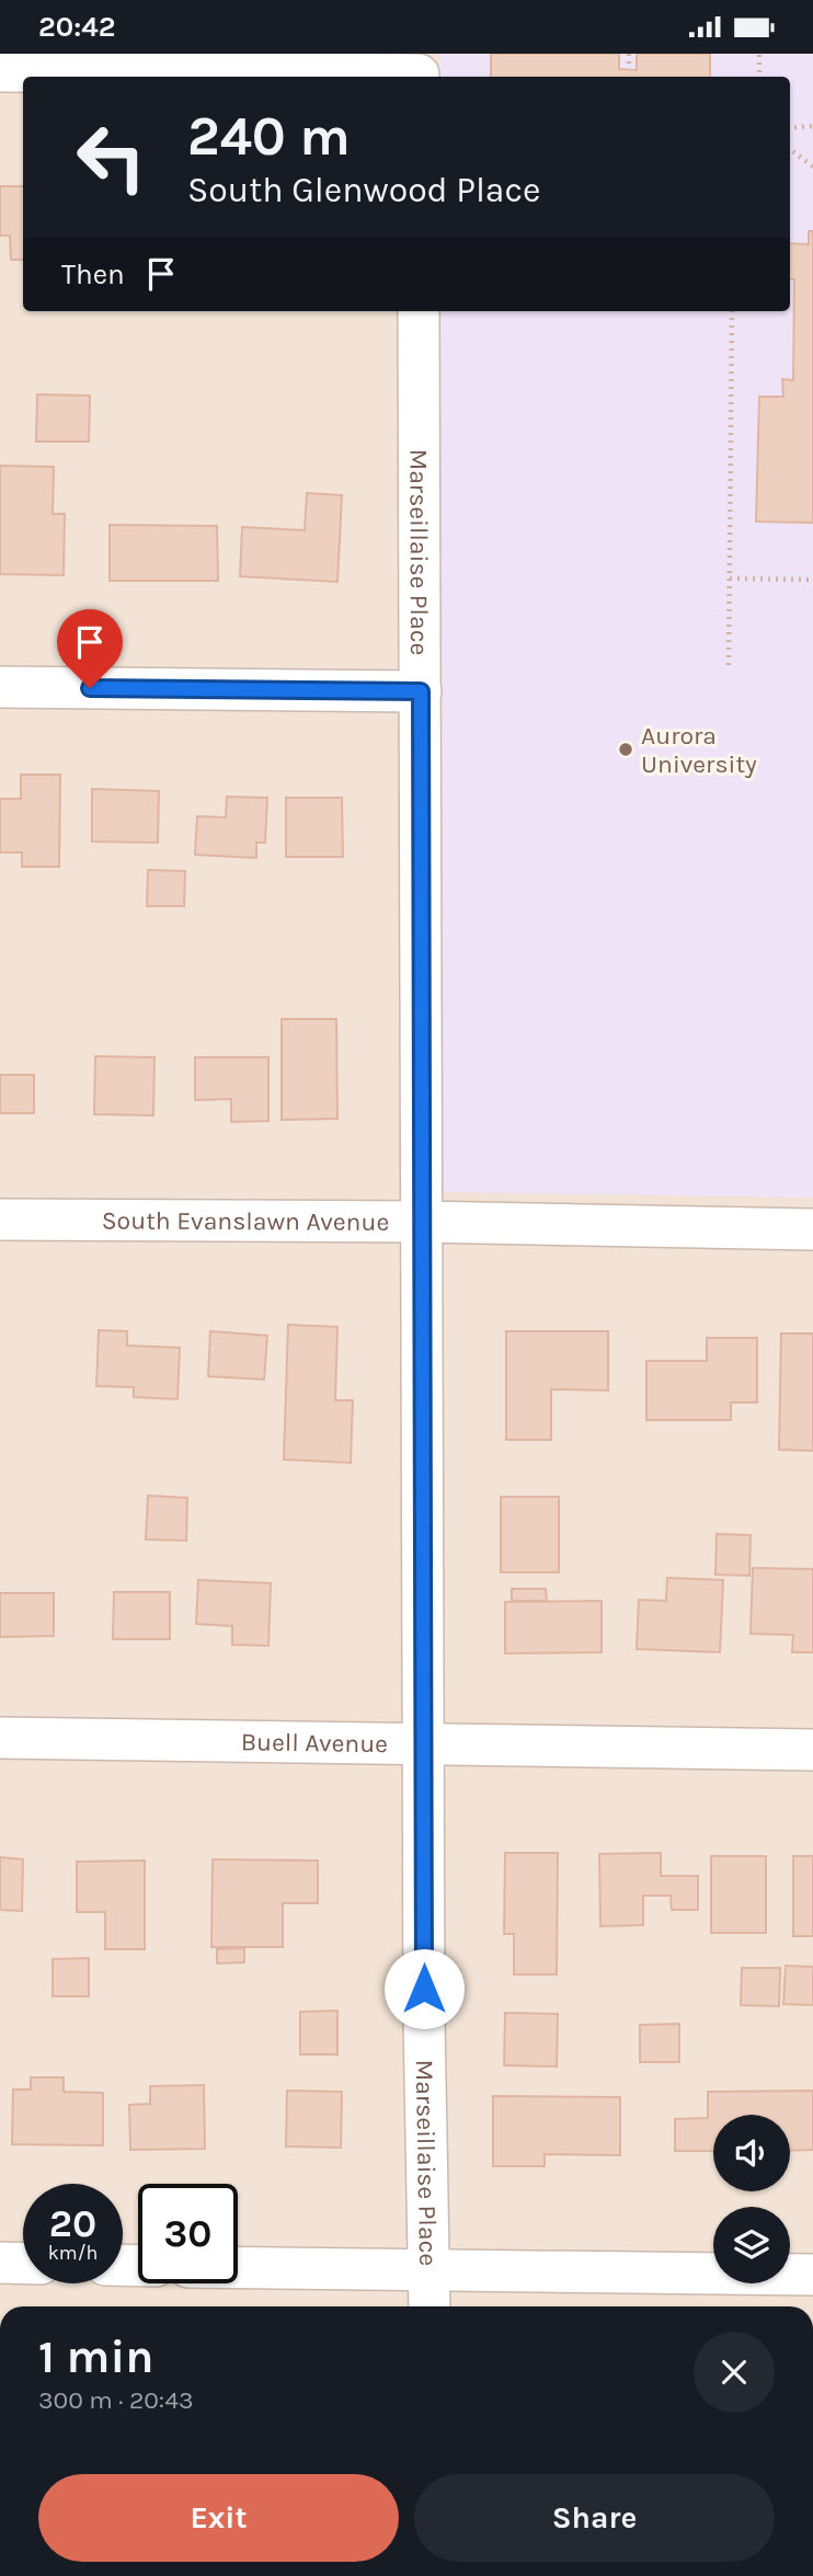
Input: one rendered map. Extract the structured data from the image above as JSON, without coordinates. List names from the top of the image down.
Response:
{
  "streets": {
    "street": ["Marseillaise Place", "South Evanslawn Avenue", "Buell Avenue"]
  },
  "crossings": [
    ["Marseillaise Place", "South Evanslawn Avenue"],
    ["Marseillaise Place", "Buell Avenue"]
  ],
  "places": ["Aurora University"],
  "page": {
    "status": "20:42",
    "turn": ["240 m", "South Glenwood Place"],
    "then": "Then",
    "speed": "20 km/h",
    "limit": "30",
    "heading": ["1 min", "300 m · 20:43"],
    "buttons": ["Exit", "Share"]
  }
}
